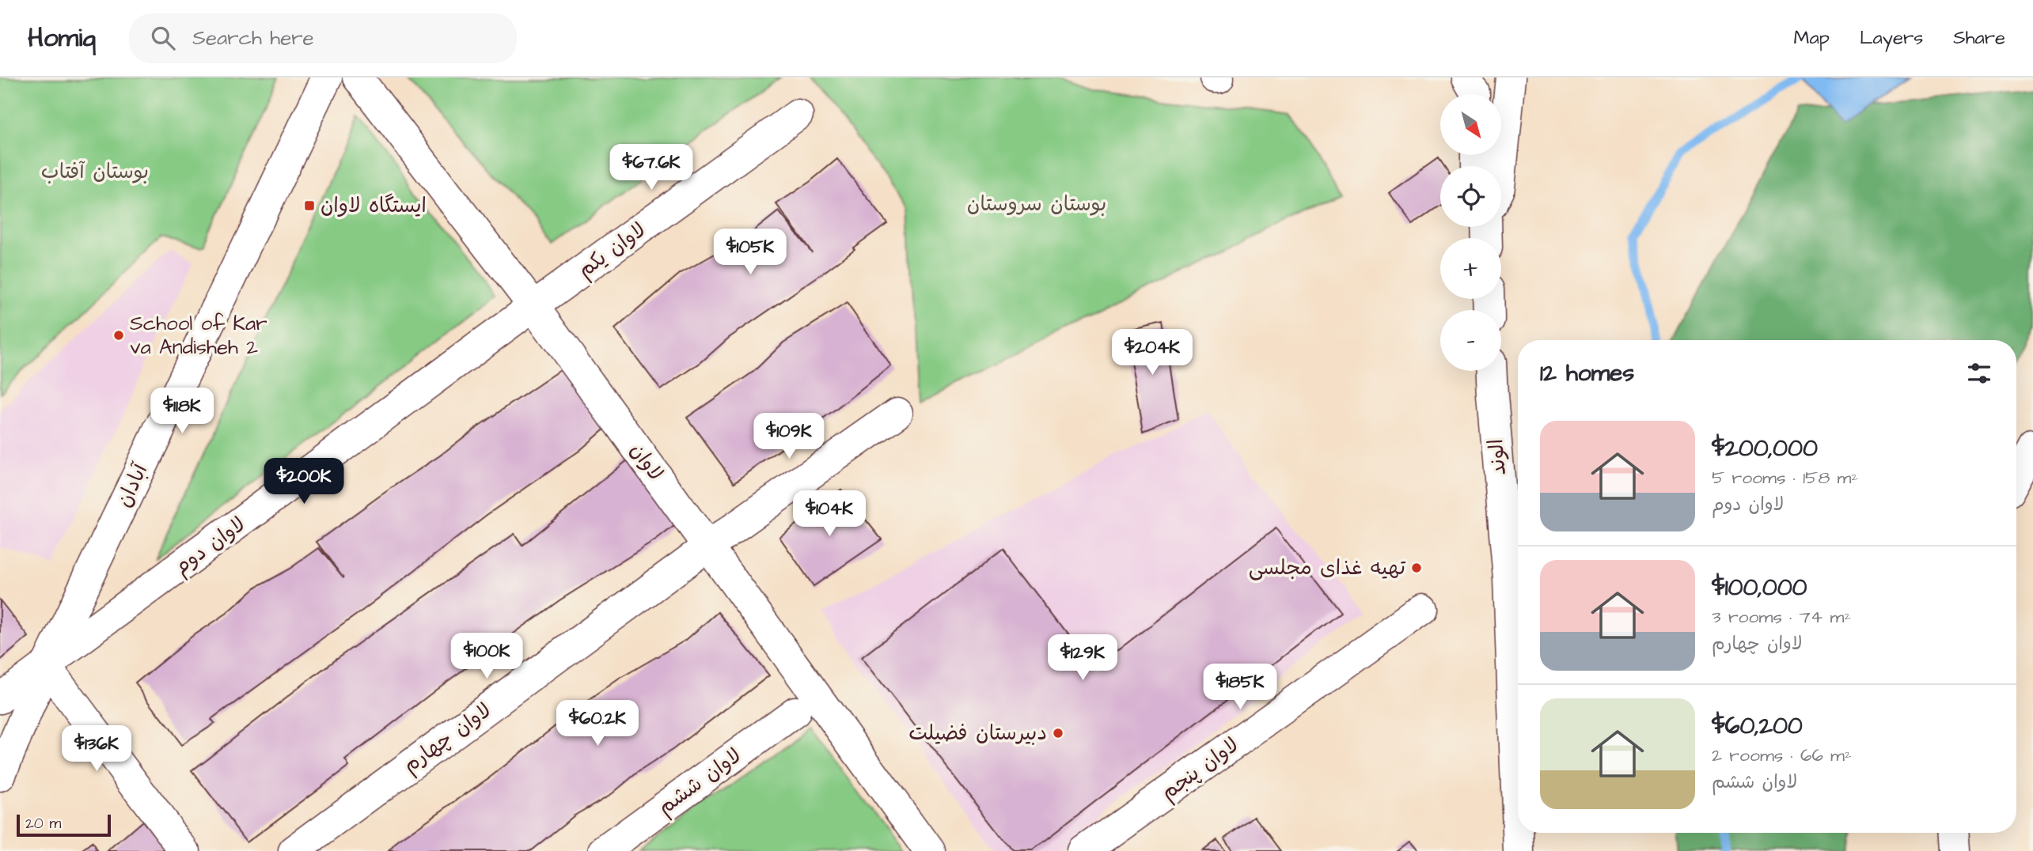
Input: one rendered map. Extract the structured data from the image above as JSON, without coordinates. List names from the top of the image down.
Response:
{
  "streets": {
    "street": [
      "لاوان یکم",
      "الوند",
      "لاوان",
      "آبادان",
      "لاوان دوم",
      "لاوان چهارم",
      "لاوان پنجم",
      "لاوان ششم"
    ]
  },
  "crossings": [
    ["لاوان یکم", "لاوان"],
    ["لاوان یکم", "لاوان دوم"],
    ["لاوان", "لاوان دوم"],
    ["لاوان", "لاوان چهارم"],
    ["آبادان", "لاوان دوم"]
  ],
  "parks": ["بوستان آفتاب", "بوستان سروستان"],
  "places": {
    "transit": ["ایستگاه لاوان"],
    "other": ["School of Kar va Andisheh 2", "تهیه غذای مجلسی", "دبیرستان فضیلت"]
  },
  "scale_bar": "20 m",
  "north": "bottom right",
  "page": {
    "header": "Homiq",
    "search": "Search here",
    "nav": ["Map", "Layers", "Share"],
    "map_buttons": ["+", "−"],
    "price": [
      "$67.6K",
      "$105K",
      "$204K",
      "$118K",
      "$109K",
      "$200K",
      "$104K",
      "$100K",
      "$129K",
      "$185K",
      "$60.2K",
      "$136K"
    ],
    "heading": "12 homes",
    "list": [
      {
        "name": "$200,000",
        "note": "5 rooms · 158 m² · لاوان دوم"
      },
      {
        "name": "$100,000",
        "note": "3 rooms · 74 m² · لاوان چهارم"
      },
      {
        "name": "$60,200",
        "note": "2 rooms · 66 m² · لاوان ششم"
      }
    ],
    "scale": "20 m"
  }
}
